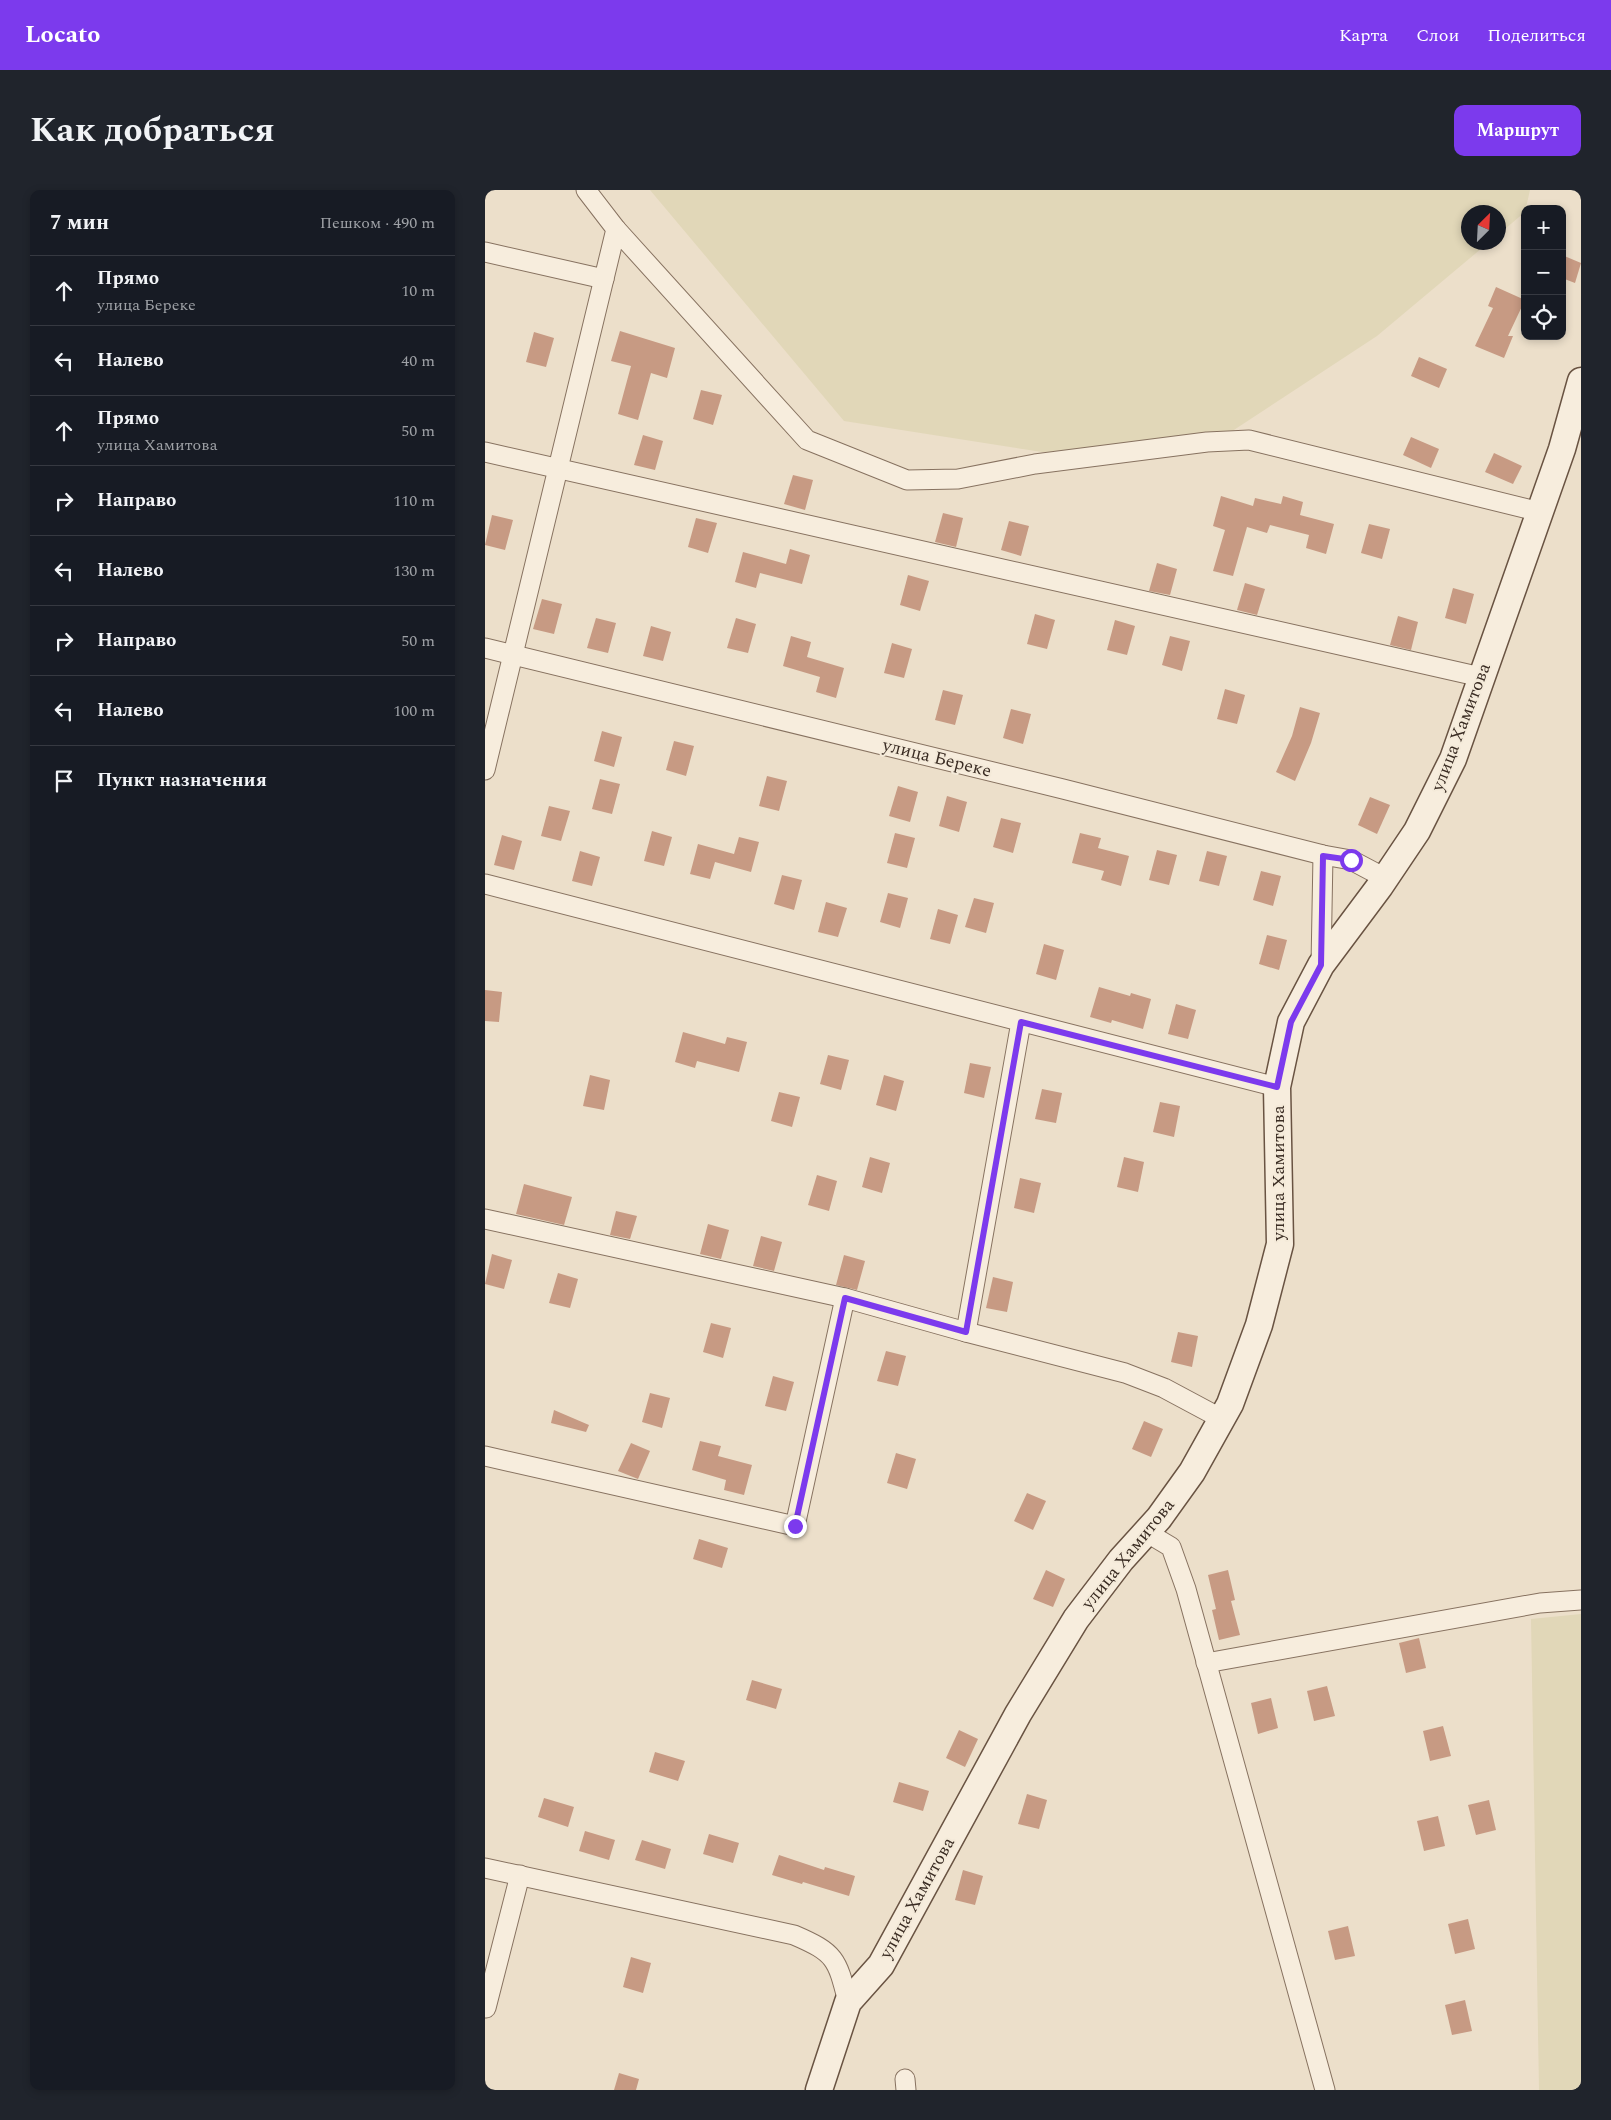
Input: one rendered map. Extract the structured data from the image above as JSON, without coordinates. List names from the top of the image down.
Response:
{
  "streets": {
    "street": ["улица Хамитова", "улица Береке"]
  },
  "crossings": [
    ["улица Хамитова", "улица Береке"]
  ],
  "north": "top right",
  "page": {
    "header": "Locato",
    "nav": ["Карта", "Слои", "Поделиться"],
    "title": "Как добраться",
    "buttons": "Маршрут",
    "heading": ["7 мин", "Пешком · 490 m"],
    "map_buttons": ["+", "−"],
    "list": [
      ["Прямо", "улица Береке", "10 m"],
      ["Налево", "40 m"],
      ["Прямо", "улица Хамитова", "50 m"],
      ["Направо", "110 m"],
      ["Налево", "130 m"],
      ["Направо", "50 m"],
      ["Налево", "100 m"],
      "Пункт назначения"
    ]
  }
}
